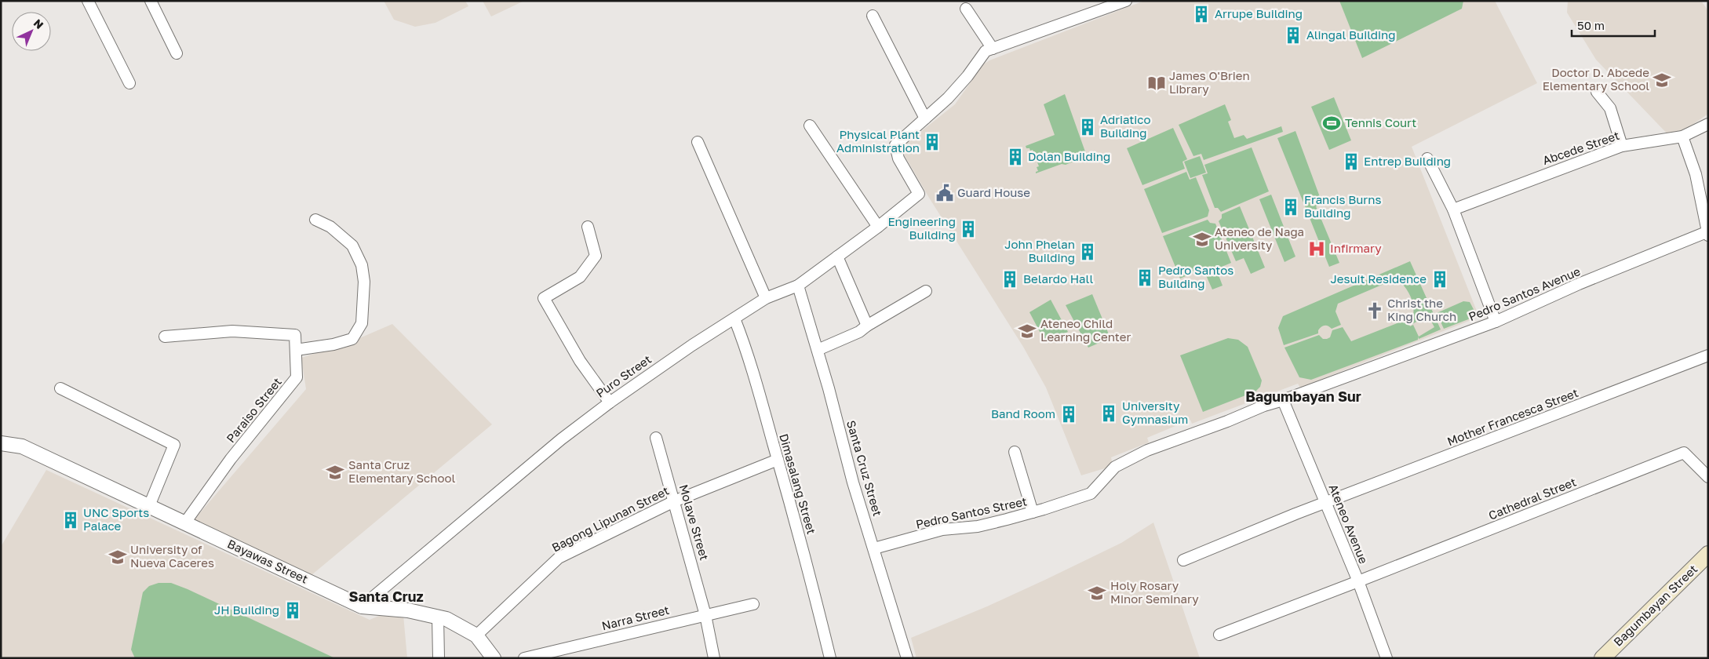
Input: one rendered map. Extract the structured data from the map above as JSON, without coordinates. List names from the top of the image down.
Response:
{
  "streets": {
    "main road": ["Bagumbayan Street"],
    "street": [
      "Abcede Street",
      "Pedro Santos Avenue",
      "Puro Street",
      "Paraiso Street",
      "Mother Francesca Street",
      "Santa Cruz Street",
      "Dimasalang Street",
      "Cathedral Street",
      "Pedro Santos Street",
      "Bagong Lipunan Street",
      "Molave Street",
      "Ateneo Avenue",
      "Bayawas Street",
      "Narra Street"
    ]
  },
  "crossings": [
    ["Pedro Santos Avenue", "Pedro Santos Street"],
    ["Pedro Santos Avenue", "Ateneo Avenue"],
    ["Puro Street", "Santa Cruz Street"],
    ["Puro Street", "Dimasalang Street"],
    ["Puro Street", "Bayawas Street"],
    ["Paraiso Street", "Bayawas Street"],
    ["Mother Francesca Street", "Ateneo Avenue"],
    ["Santa Cruz Street", "Pedro Santos Street"],
    ["Dimasalang Street", "Bagong Lipunan Street"],
    ["Cathedral Street", "Ateneo Avenue"],
    ["Pedro Santos Street", "Ateneo Avenue"],
    ["Bagong Lipunan Street", "Molave Street"],
    ["Molave Street", "Narra Street"]
  ],
  "districts": ["Bagumbayan Sur", "Santa Cruz"],
  "places": {
    "building": [
      "Arrupe Building",
      "Alingal Building",
      "Adriatico Building",
      "Physical Plant Administration",
      "Dolan Building",
      "Entrep Building",
      "Francis Burns Building",
      "Engineering Building",
      "John Phelan Building",
      "Pedro Santos Building",
      "Belardo Hall",
      "Jesuit Residence",
      "University Gymnasium",
      "Band Room",
      "UNC Sports Palace",
      "JH Building"
    ],
    "school or university": [
      "Doctor D. Abcede Elementary School",
      "Ateneo de Naga University",
      "Ateneo Child Learning Center",
      "Santa Cruz Elementary School",
      "University of Nueva Caceres",
      "Holy Rosary Minor Seminary"
    ],
    "library": ["James O'Brien Library"],
    "sports": ["Tennis Court"],
    "public building": ["Guard House"],
    "hospital": ["Infirmary"],
    "church": ["Christ the King Church"]
  },
  "scale_bar": "50 m",
  "north": "top right"
}
